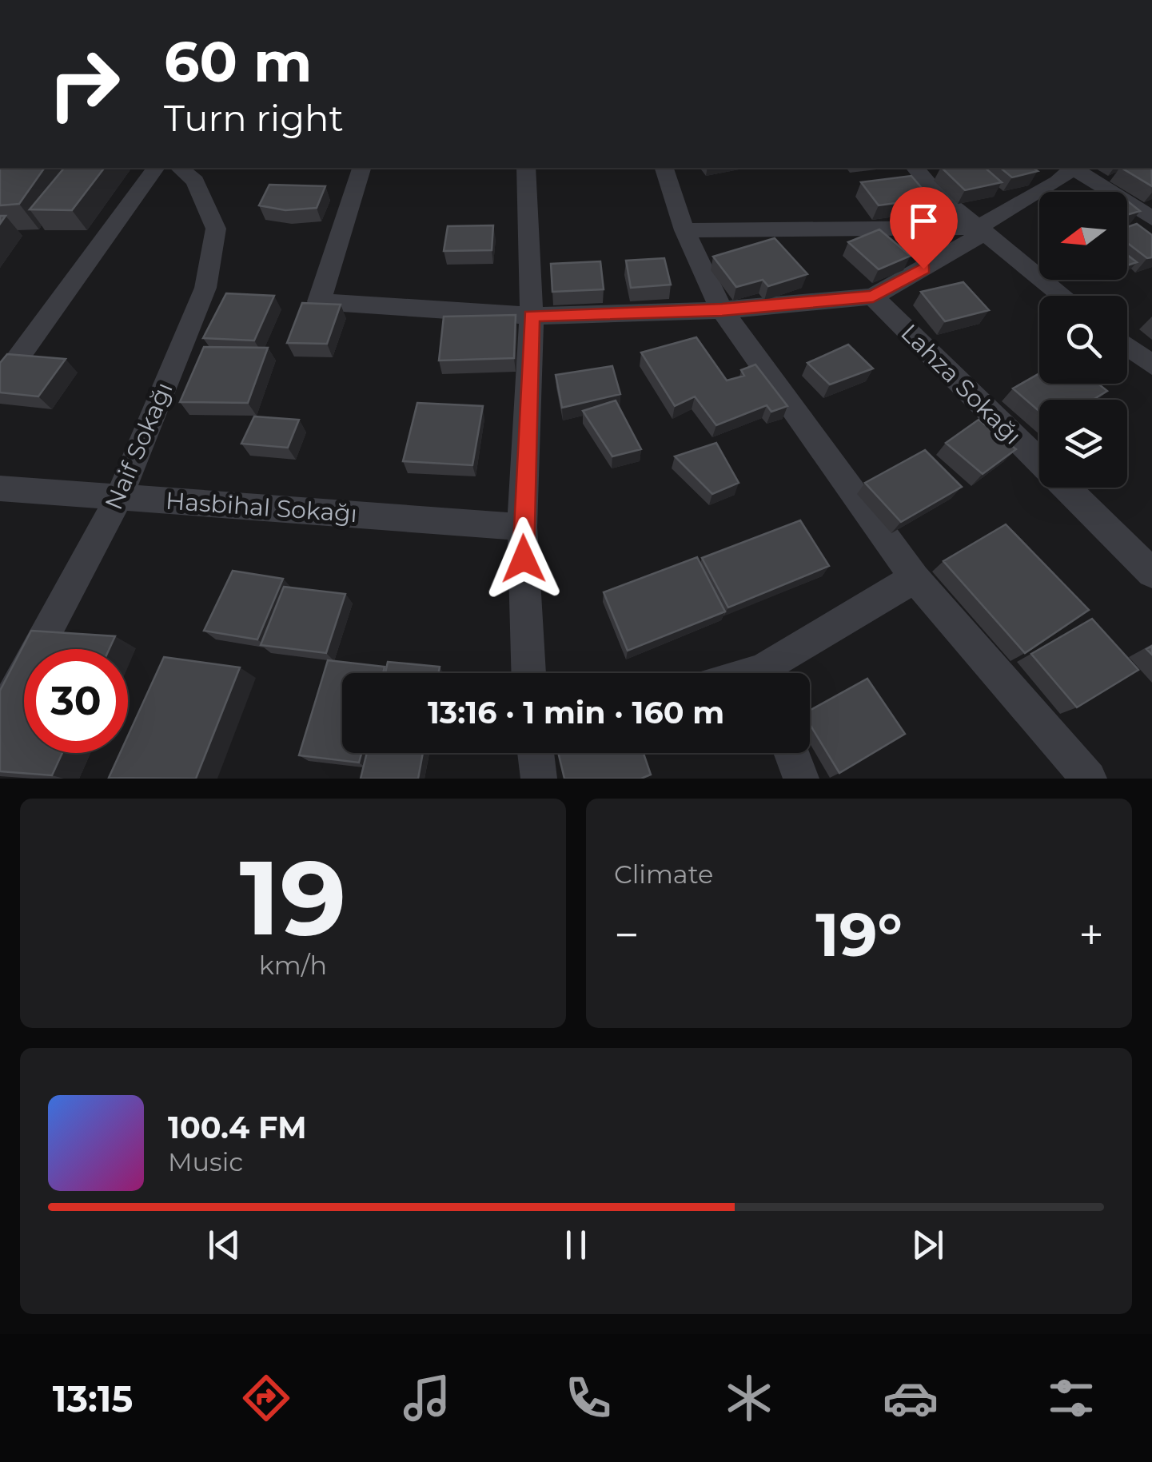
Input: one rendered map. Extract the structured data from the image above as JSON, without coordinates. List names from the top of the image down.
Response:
{
  "streets": {
    "street": ["Lahza Sokağı", "Naif Sokağı", "Hasbihal Sokağı"]
  },
  "crossings": [
    ["Naif Sokağı", "Hasbihal Sokağı"]
  ],
  "north": "left",
  "page": {
    "turn": ["60 m", "Turn right"],
    "limit": "30",
    "trip": "13:16 · 1 min · 160 m",
    "tile": [
      ["19", "km/h"],
      "Climate"
    ],
    "heat": ["−", "19°", "+"],
    "song": ["100.4 FM", "Music"],
    "tabs": "13:15"
  }
}
